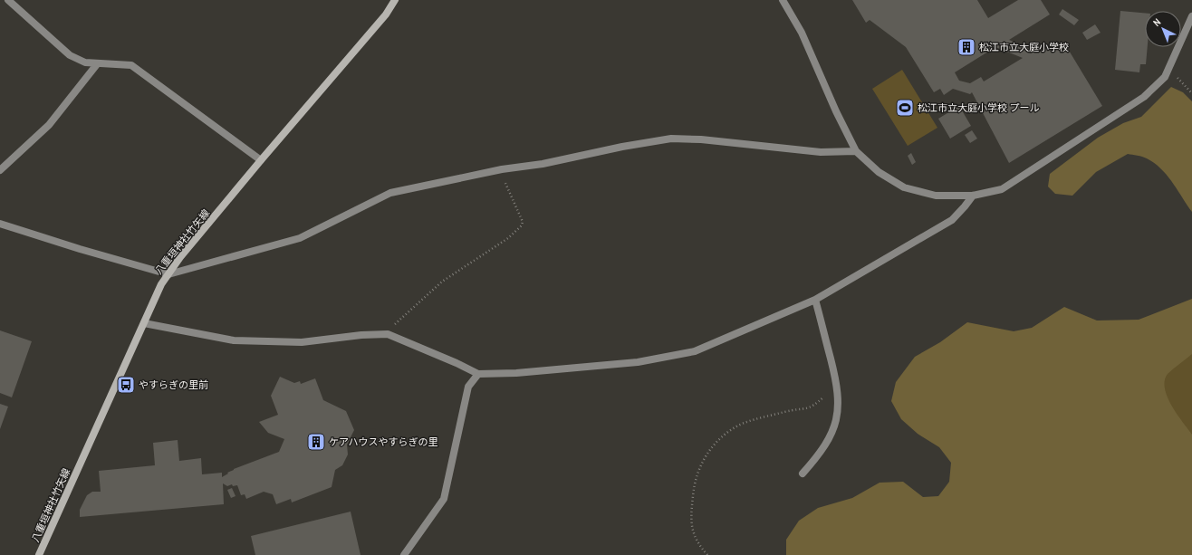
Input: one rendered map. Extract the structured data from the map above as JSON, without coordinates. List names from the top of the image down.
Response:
{
  "streets": {
    "main road": ["八重垣神社竹矢線"]
  },
  "places": {
    "building": ["松江市立大庭小学校", "ケアハウスやすらぎの里"],
    "sports": ["松江市立大庭小学校 プール"],
    "bus stop": ["やすらぎの里前"]
  },
  "north": "top left"
}
